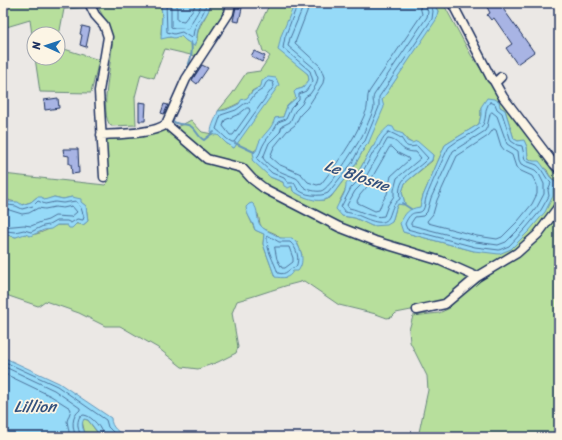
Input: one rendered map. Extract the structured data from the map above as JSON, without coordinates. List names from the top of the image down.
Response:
{
  "water": ["Le Blosne", "Lillion"],
  "north": "left"
}
